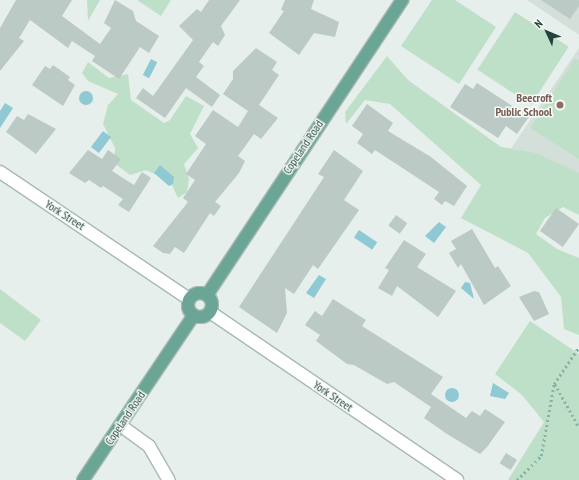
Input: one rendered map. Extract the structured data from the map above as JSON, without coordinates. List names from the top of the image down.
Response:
{
  "streets": {
    "main road": ["Copeland Road"],
    "street": ["York Street"]
  },
  "crossings": [
    ["Copeland Road", "York Street"]
  ],
  "places": ["Beecroft Public School"],
  "north": "top left"
}
